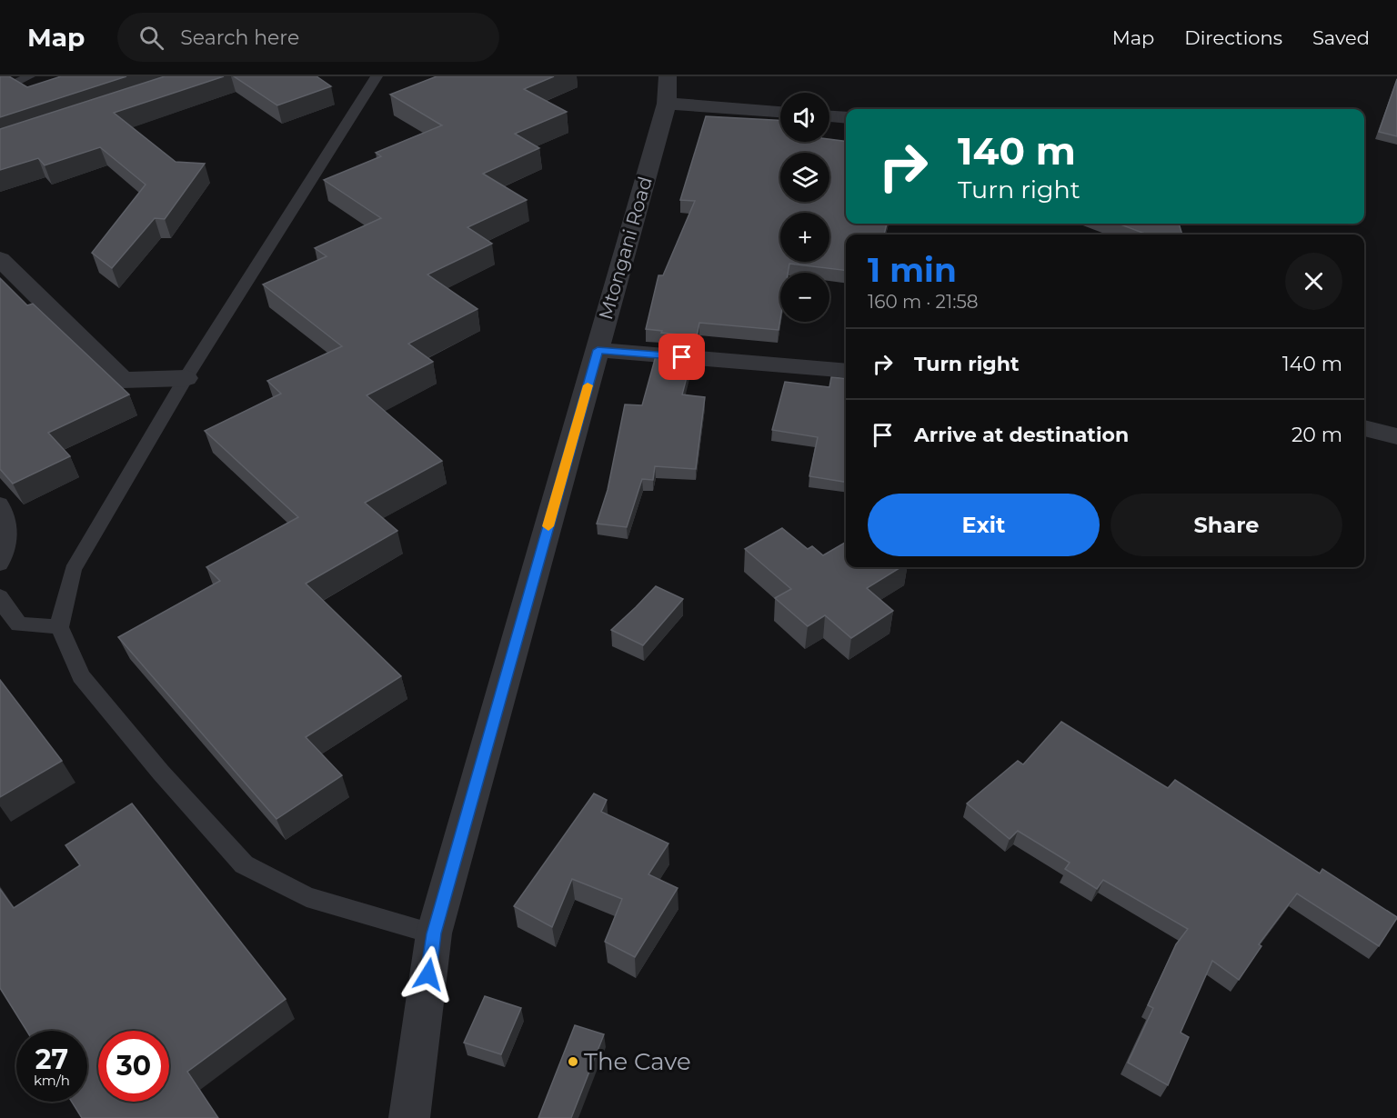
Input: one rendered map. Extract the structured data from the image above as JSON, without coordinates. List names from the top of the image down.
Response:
{
  "streets": {
    "street": ["Mtongani Road"]
  },
  "places": ["The Cave"],
  "page": {
    "header": "Map",
    "search": "Search here",
    "nav": ["Map", "Directions", "Saved"],
    "map_buttons": ["+", "−"],
    "turn": ["140 m", "Turn right"],
    "heading": ["1 min", "160 m · 21:58"],
    "list": [
      {
        "name": "Turn right",
        "value": "140 m"
      },
      {
        "name": "Arrive at destination",
        "value": "20 m"
      }
    ],
    "buttons": ["Exit", "Share"],
    "speed": "27 km/h",
    "limit": "30"
  }
}
